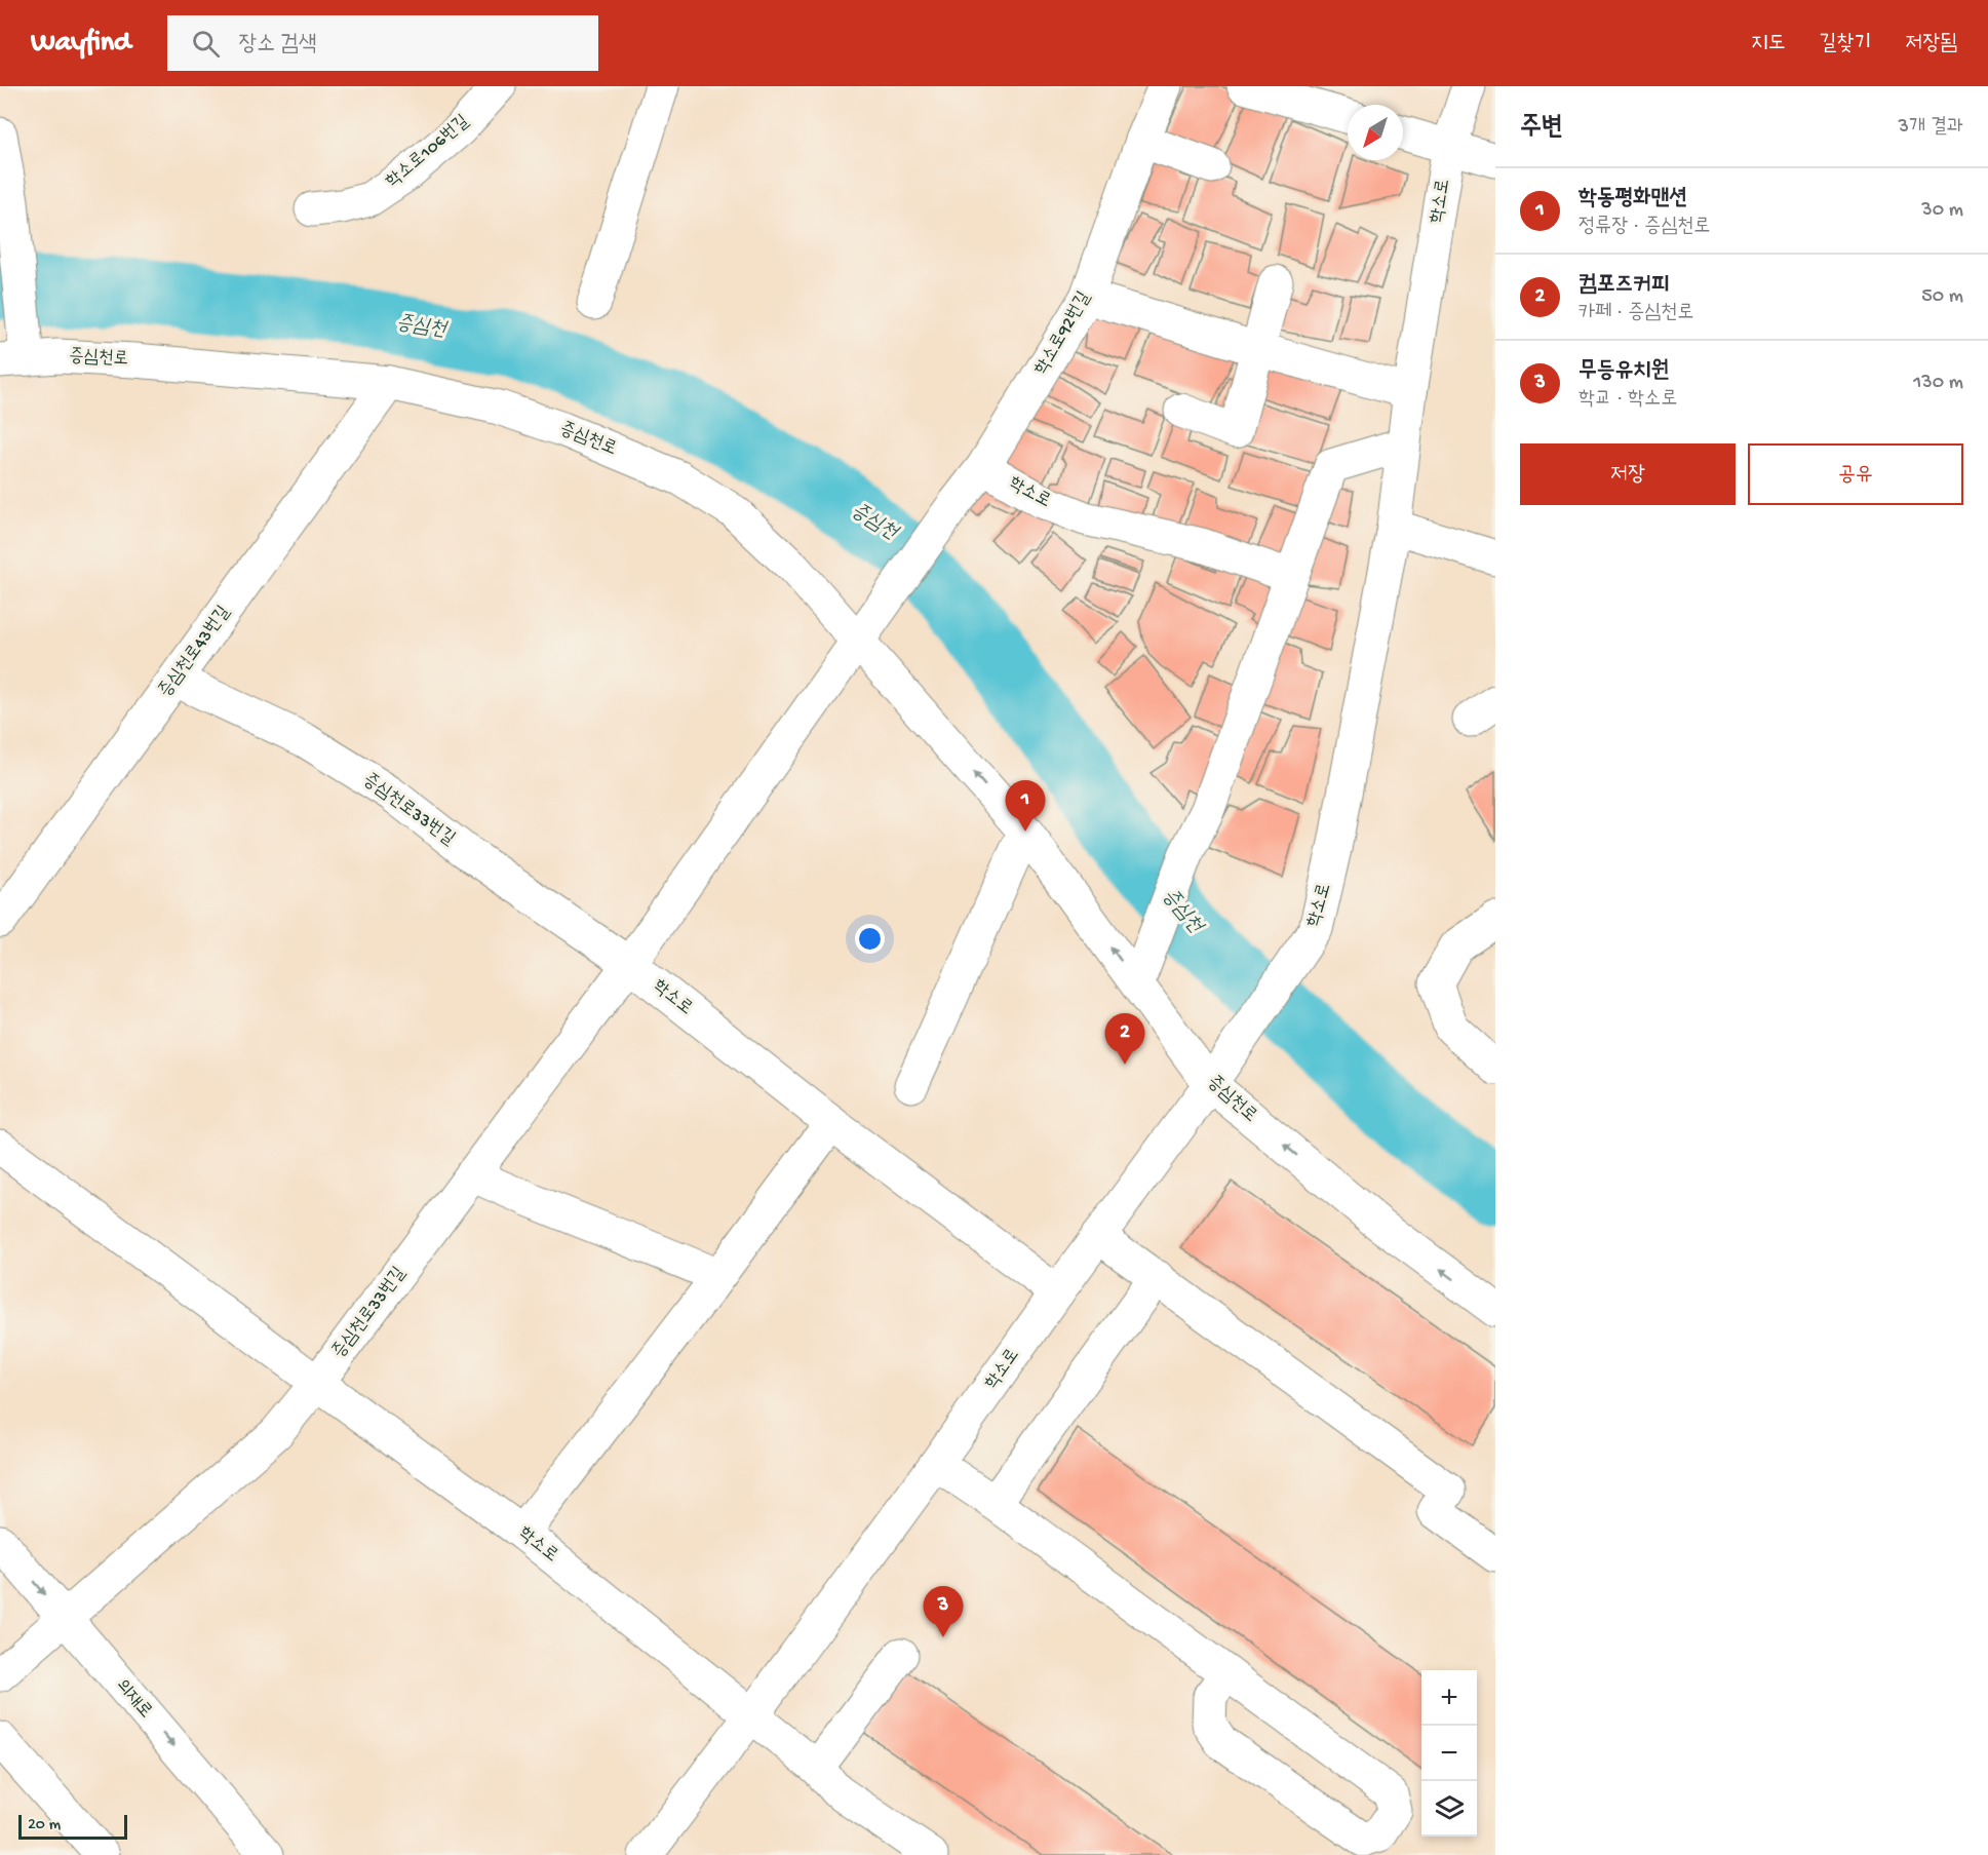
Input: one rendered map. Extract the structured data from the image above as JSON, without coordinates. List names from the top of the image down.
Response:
{
  "streets": {
    "street": [
      "학소로106번길",
      "학소로",
      "학소로92번길",
      "증심천로",
      "증심천로43번길",
      "증심천로33번길",
      "의재로"
    ]
  },
  "crossings": [
    ["학소로", "학소로92번길"],
    ["학소로", "증심천로"],
    ["학소로", "증심천로33번길"],
    ["학소로92번길", "증심천로"],
    ["학소로92번길", "증심천로33번길"],
    ["증심천로", "증심천로43번길"],
    ["증심천로", "증심천로33번길"],
    ["증심천로43번길", "증심천로33번길"],
    ["증심천로33번길", "의재로"]
  ],
  "water": ["증심천"],
  "scale_bar": "20 m",
  "north": "bottom left",
  "page": {
    "header": "Wayfind",
    "search": "장소 검색",
    "nav": ["지도", "길찾기", "저장됨"],
    "heading": ["주변", "3개 결과"],
    "list": [
      {
        "mark": "1",
        "name": "학동평화맨션",
        "note": "정류장 · 증심천로",
        "value": "30 m"
      },
      {
        "mark": "2",
        "name": "컴포즈커피",
        "note": "카페 · 증심천로",
        "value": "50 m"
      },
      {
        "mark": "3",
        "name": "무등유치원",
        "note": "학교 · 학소로",
        "value": "130 m"
      }
    ],
    "buttons": ["저장", "공유"],
    "pins": ["1", "2", "3"],
    "map_buttons": ["+", "−"],
    "scale": "20 m"
  }
}
